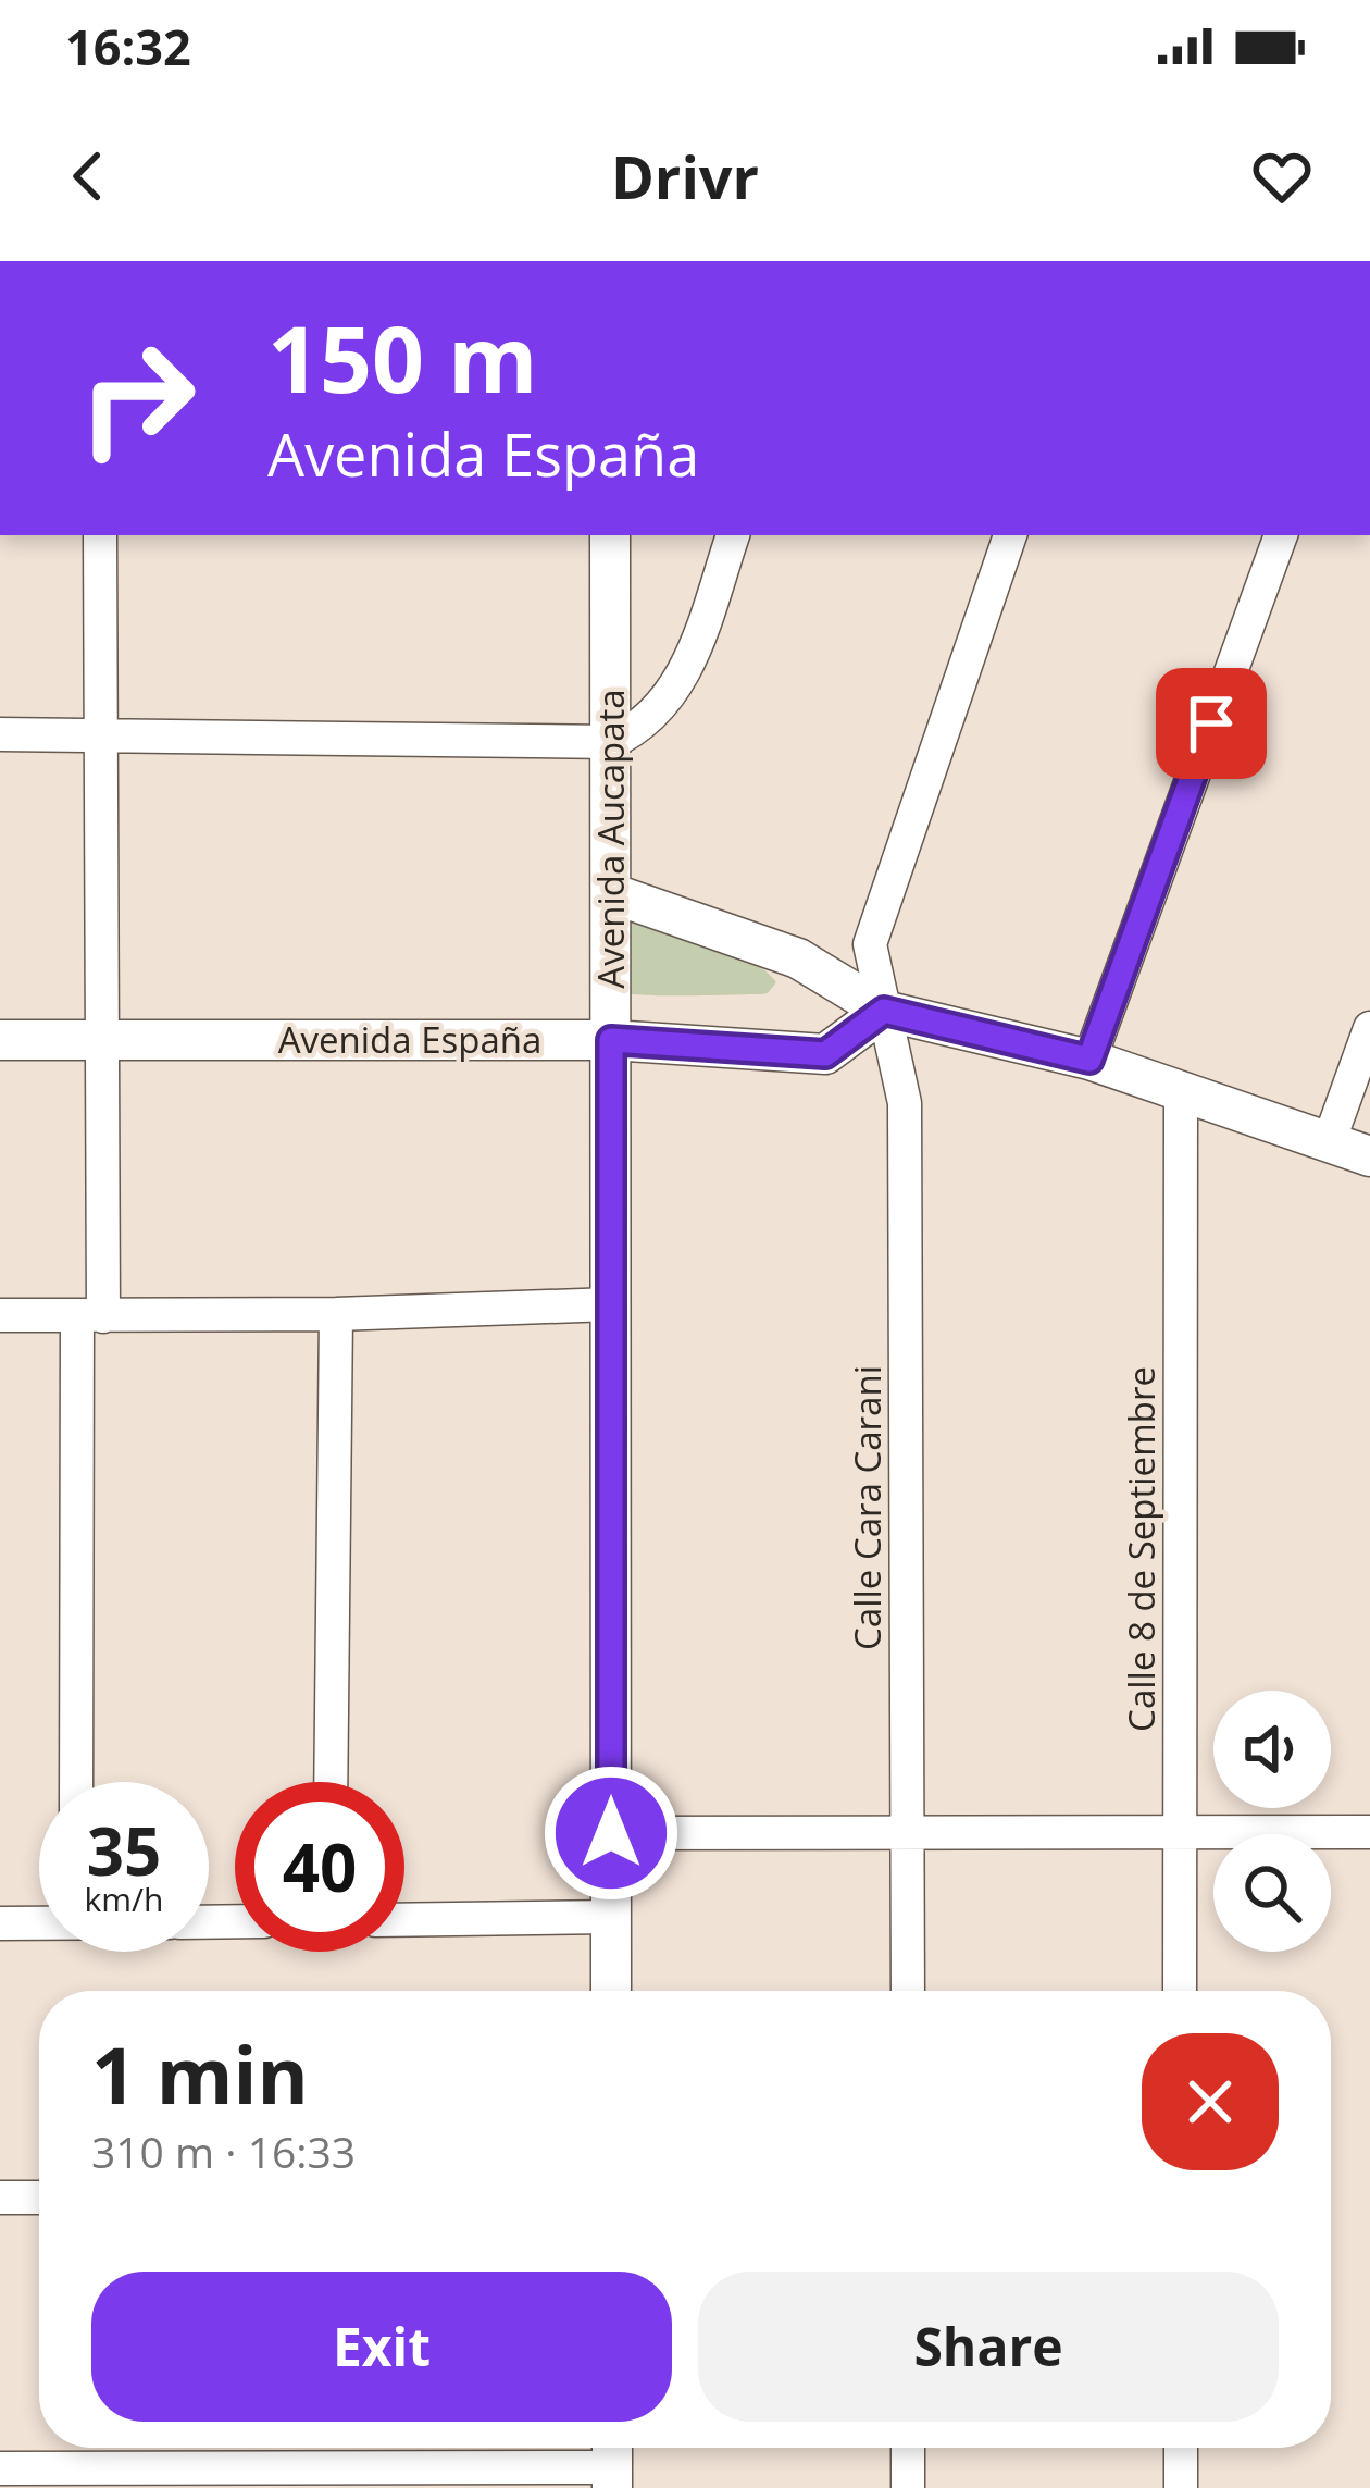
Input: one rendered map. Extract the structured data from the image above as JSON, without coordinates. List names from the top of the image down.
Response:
{
  "streets": {
    "street": [
      "Avenida Aucapata",
      "Avenida España",
      "Calle Cara Carani",
      "Calle 8 de Septiembre"
    ]
  },
  "crossings": [
    ["Avenida Aucapata", "Avenida España"],
    ["Avenida España", "Calle Cara Carani"]
  ],
  "page": {
    "status": "16:32",
    "header": "Drivr",
    "turn": ["150 m", "Avenida España"],
    "speed": "35 km/h",
    "limit": "40",
    "heading": ["1 min", "310 m · 16:33"],
    "buttons": ["Exit", "Share"]
  }
}
